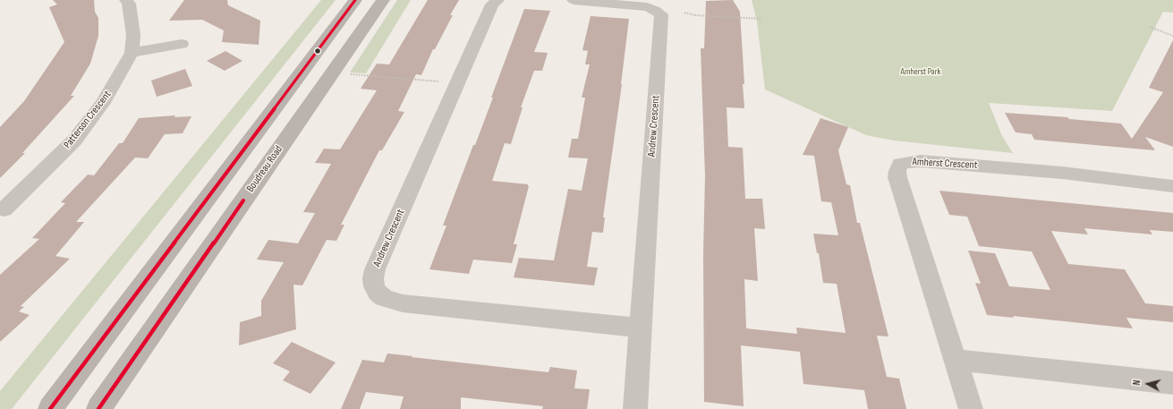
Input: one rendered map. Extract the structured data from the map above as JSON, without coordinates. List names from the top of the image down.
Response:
{
  "streets": {
    "main road": ["Boudreau Road"],
    "street": ["Patterson Crescent", "Andrew Crescent", "Amherst Crescent"]
  },
  "parks": ["Amherst Park"],
  "north": "left"
}
